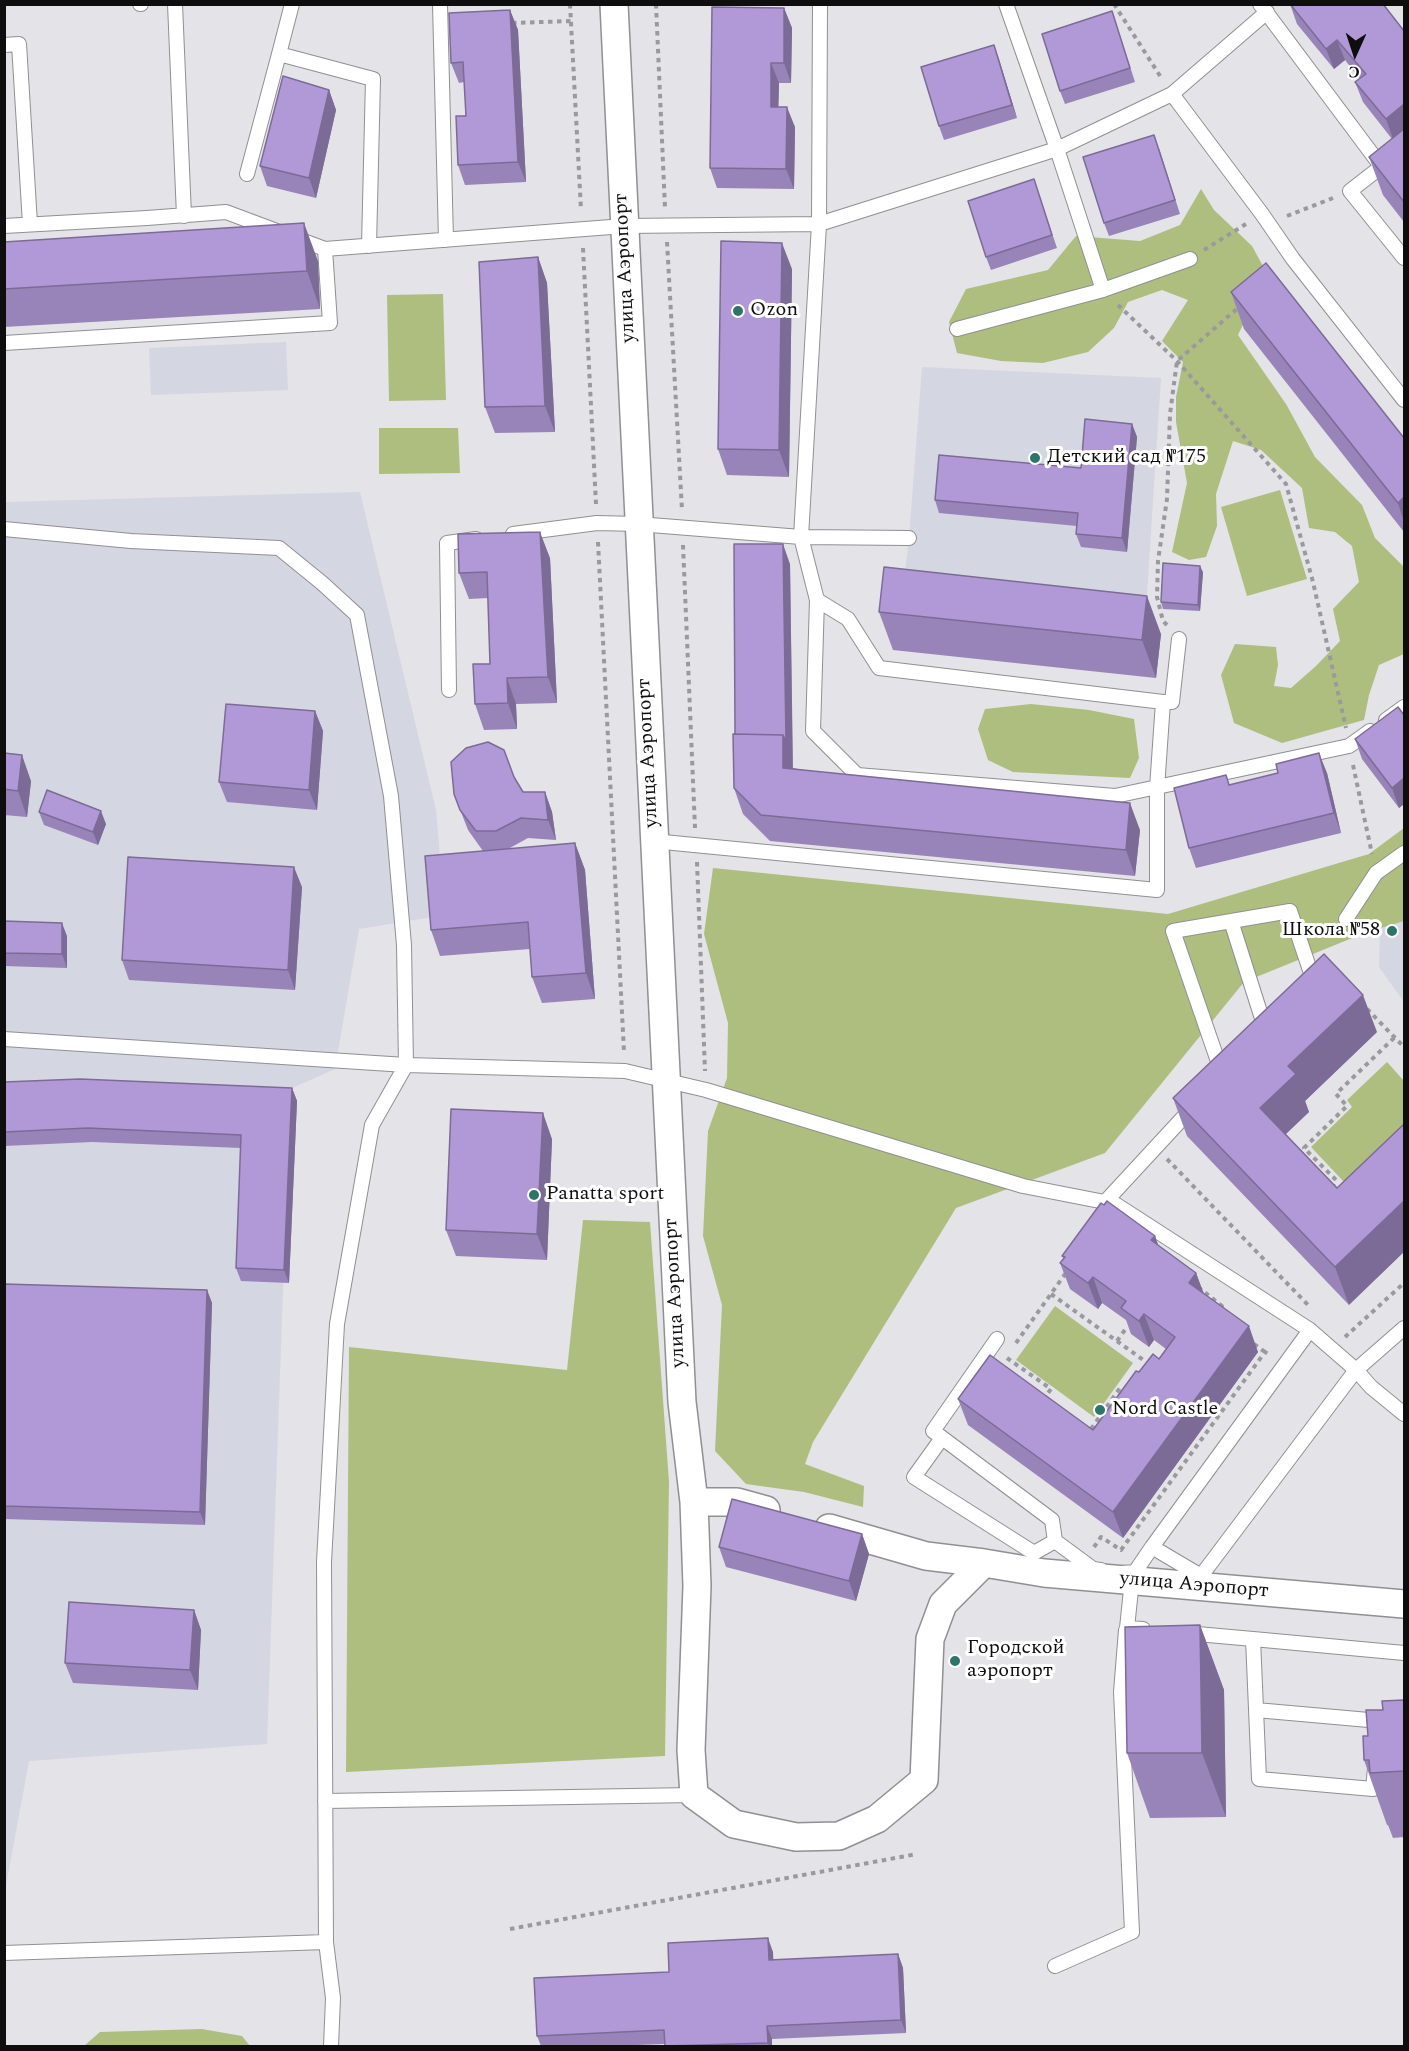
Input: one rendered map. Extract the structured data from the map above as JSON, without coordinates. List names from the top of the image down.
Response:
{
  "streets": {
    "street": ["улица Аэропорт"]
  },
  "places": [
    "Ozon",
    "Детский сад №175",
    "Школа №58",
    "Panatta sport",
    "Nord Castle",
    "Городской аэропорт"
  ],
  "north": "bottom"
}
